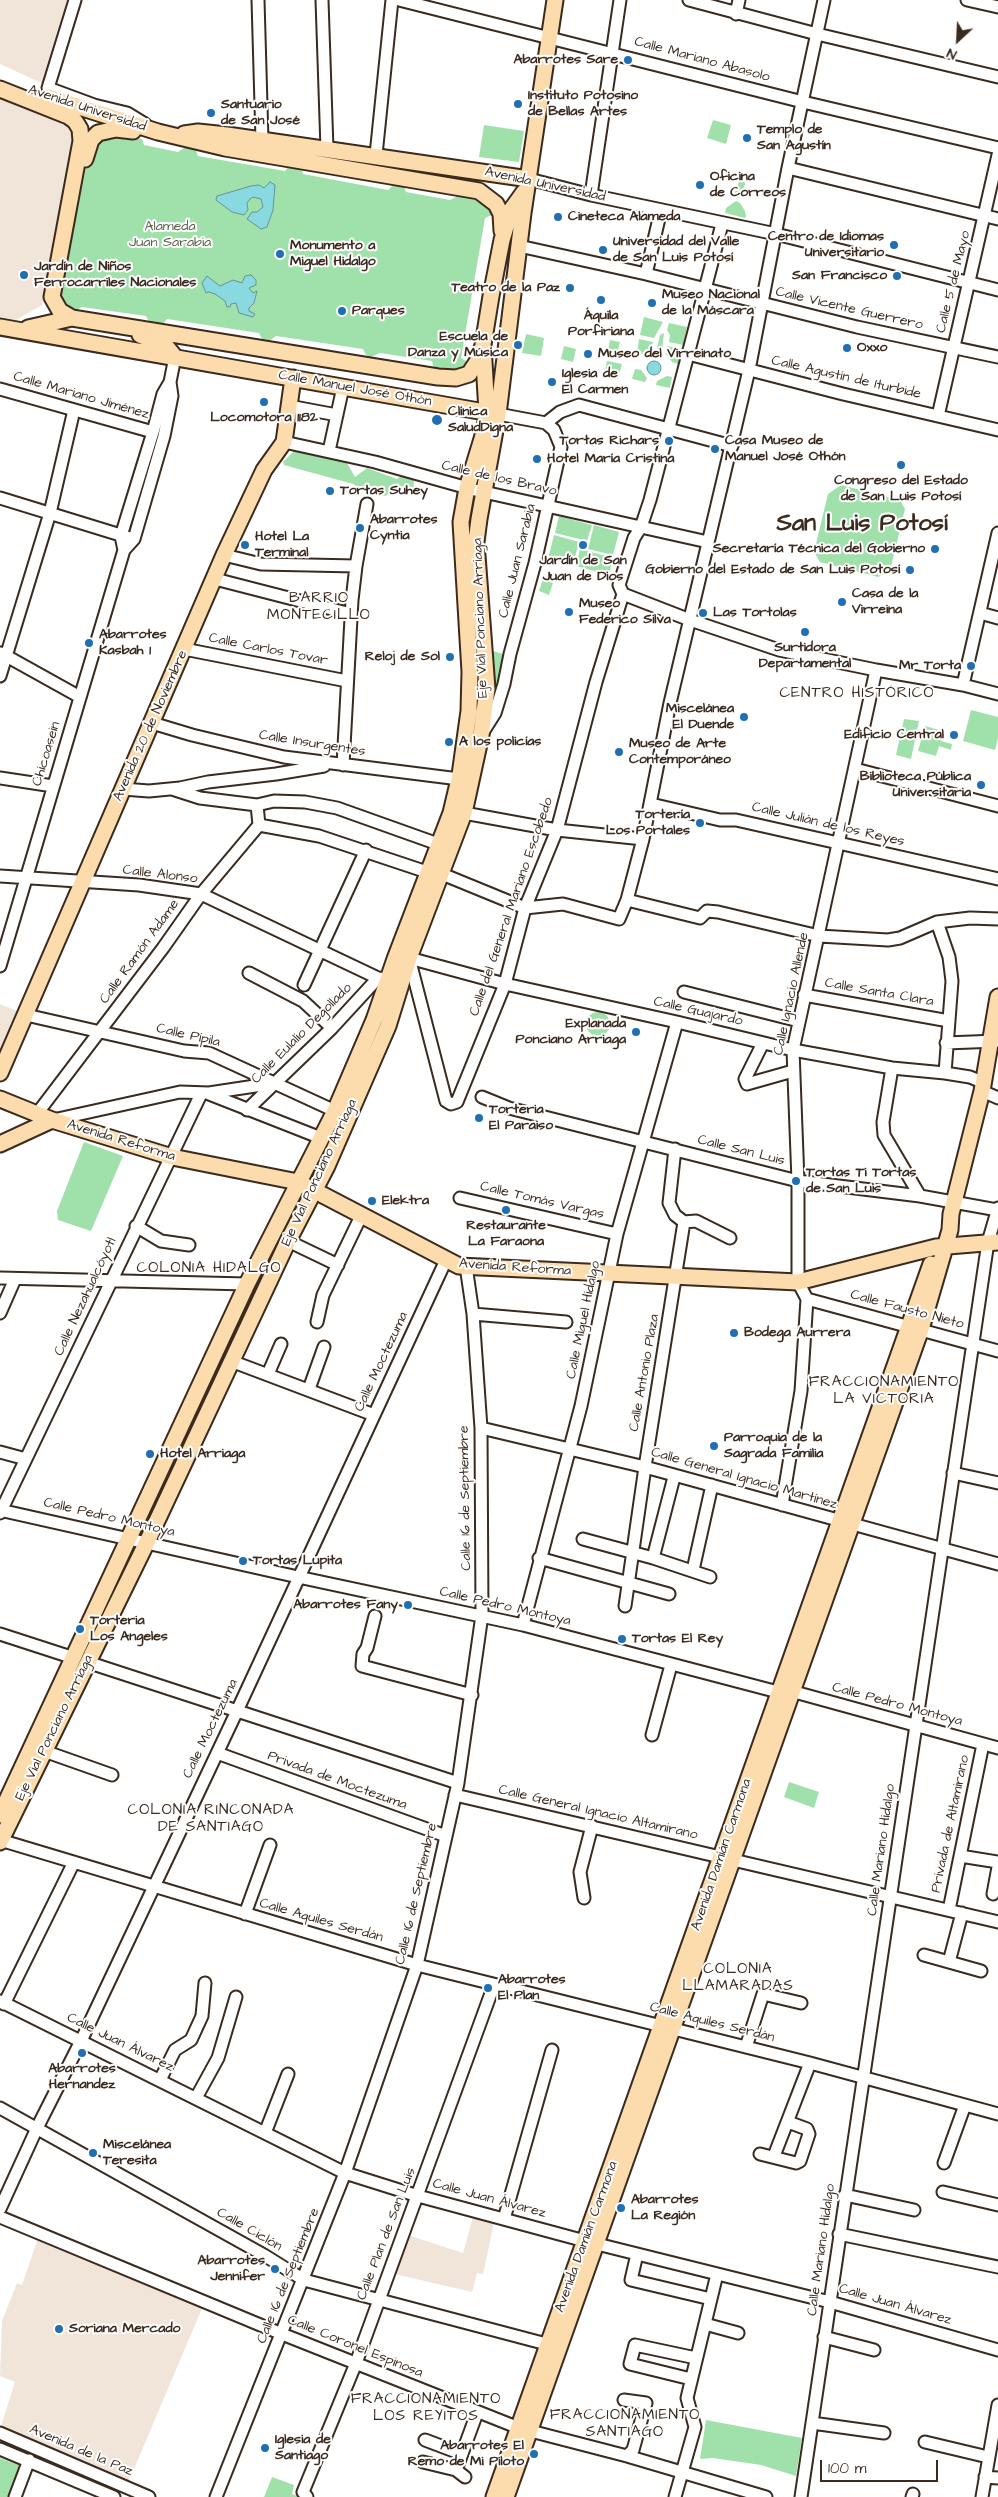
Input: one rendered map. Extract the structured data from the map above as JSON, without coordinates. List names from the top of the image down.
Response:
{
  "streets": {
    "main road": [
      "Avenida Universidad",
      "Calle Manuel José Othón",
      "Eje Vial Ponciano Arriaga",
      "Avenida 20 de Noviembre",
      "Avenida Reforma",
      "Avenida Damián Carmona"
    ],
    "street": [
      "Calle Mariano Abasolo",
      "Calle 5 de Mayo",
      "Calle Vicente Guerrero",
      "Calle Agustín de Iturbide",
      "Calle Mariano Jiménez",
      "Calle de los Bravo",
      "Calle Juan Sarabia",
      "Calle Carlos Tovar",
      "Calle Insurgentes",
      "Chicoasein",
      "Calle Julián de los Reyes",
      "Calle Alonso",
      "Calle del General Mariano Escobedo",
      "Calle Ramón Adame",
      "Calle Santa Clara",
      "Calle Ignacio Allende",
      "Calle Guajardo",
      "Calle Eulalio Degollado",
      "Calle Pípila",
      "Calle San Luis",
      "Calle Tomás Vargas",
      "Calle Nezahualcóyotl",
      "Calle Fausto Nieto",
      "Calle Miguel Hidalgo",
      "Calle Moctezuma",
      "Calle Antonio Plaza",
      "Calle General Ignacio Martínez",
      "Calle 16 de Septiembre",
      "Calle Pedro Montoya",
      "Privada de Moctezuma",
      "Calle General Ignacio Altamirano",
      "Privada de Altamirano",
      "Calle Mariano Hidalgo",
      "Calle Aquiles Serdán",
      "Calle Juan Álvarez",
      "Calle Ciclón",
      "Calle Plan de San Luis",
      "Calle Coronel Espinosa",
      "Avenida de la Paz"
    ]
  },
  "crossings": [
    ["Avenida Universidad", "Calle 5 de Mayo"],
    ["Avenida Universidad", "Calle del General Mariano Escobedo"],
    ["Calle 5 de Mayo", "Calle Vicente Guerrero"],
    ["Calle 5 de Mayo", "Calle Agustín de Iturbide"],
    ["Calle Vicente Guerrero", "Calle del General Mariano Escobedo"],
    ["Calle Agustín de Iturbide", "Calle del General Mariano Escobedo"],
    ["Calle Manuel José Othón", "Calle Juan Sarabia"],
    ["Calle Manuel José Othón", "Eje Vial Ponciano Arriaga"],
    ["Calle Manuel José Othón", "Avenida 20 de Noviembre"],
    ["Calle Manuel José Othón", "Chicoasein"],
    ["Calle Mariano Jiménez", "Chicoasein"],
    ["Calle de los Bravo", "Calle Juan Sarabia"],
    ["Calle de los Bravo", "Eje Vial Ponciano Arriaga"],
    ["Calle de los Bravo", "Avenida 20 de Noviembre"],
    ["Calle de los Bravo", "Calle del General Mariano Escobedo"],
    ["Calle Juan Sarabia", "Eje Vial Ponciano Arriaga"],
    ["Eje Vial Ponciano Arriaga", "Calle Insurgentes"],
    ["Eje Vial Ponciano Arriaga", "Calle Alonso"],
    ["Eje Vial Ponciano Arriaga", "Calle del General Mariano Escobedo"],
    ["Eje Vial Ponciano Arriaga", "Calle Guajardo"],
    ["Eje Vial Ponciano Arriaga", "Calle Eulalio Degollado"],
    ["Eje Vial Ponciano Arriaga", "Calle Pípila"],
    ["Eje Vial Ponciano Arriaga", "Avenida Reforma"],
    ["Eje Vial Ponciano Arriaga", "Calle Pedro Montoya"],
    ["Eje Vial Ponciano Arriaga", "Calle Aquiles Serdán"],
    ["Calle Carlos Tovar", "Avenida 20 de Noviembre"],
    ["Avenida 20 de Noviembre", "Calle Insurgentes"],
    ["Avenida 20 de Noviembre", "Calle Alonso"],
    ["Avenida 20 de Noviembre", "Calle Pípila"],
    ["Chicoasein", "Calle Alonso"],
    ["Calle Julián de los Reyes", "Calle Ignacio Allende"],
    ["Calle Alonso", "Calle Ramón Adame"],
    ["Calle Alonso", "Calle Eulalio Degollado"],
    ["Calle del General Mariano Escobedo", "Calle Guajardo"],
    ["Calle Ramón Adame", "Calle Pípila"],
    ["Calle Ramón Adame", "Avenida Reforma"],
    ["Calle Santa Clara", "Calle Ignacio Allende"],
    ["Calle Ignacio Allende", "Calle Guajardo"],
    ["Calle Ignacio Allende", "Avenida Reforma"],
    ["Calle Ignacio Allende", "Calle San Luis"],
    ["Calle Ignacio Allende", "Calle Fausto Nieto"],
    ["Calle Guajardo", "Calle Miguel Hidalgo"],
    ["Calle Guajardo", "Avenida Damián Carmona"],
    ["Calle Eulalio Degollado", "Calle Pípila"],
    ["Avenida Reforma", "Calle Nezahualcóyotl"],
    ["Avenida Reforma", "Calle Miguel Hidalgo"],
    ["Avenida Reforma", "Calle Moctezuma"],
    ["Avenida Reforma", "Calle Antonio Plaza"],
    ["Avenida Reforma", "Calle 16 de Septiembre"],
    ["Avenida Reforma", "Calle Mariano Hidalgo"],
    ["Avenida Reforma", "Avenida Damián Carmona"],
    ["Calle San Luis", "Calle Miguel Hidalgo"],
    ["Calle San Luis", "Calle Mariano Hidalgo"],
    ["Calle San Luis", "Avenida Damián Carmona"],
    ["Calle Tomás Vargas", "Calle Miguel Hidalgo"],
    ["Calle Nezahualcóyotl", "Calle Pedro Montoya"],
    ["Calle Fausto Nieto", "Calle Mariano Hidalgo"],
    ["Calle Fausto Nieto", "Avenida Damián Carmona"],
    ["Calle Miguel Hidalgo", "Calle General Ignacio Martínez"],
    ["Calle Miguel Hidalgo", "Calle Pedro Montoya"],
    ["Calle Moctezuma", "Calle Pedro Montoya"],
    ["Calle Moctezuma", "Privada de Moctezuma"],
    ["Calle Moctezuma", "Calle Aquiles Serdán"],
    ["Calle Moctezuma", "Calle Juan Álvarez"],
    ["Calle Moctezuma", "Calle Ciclón"],
    ["Calle Antonio Plaza", "Calle General Ignacio Martínez"],
    ["Calle General Ignacio Martínez", "Calle 16 de Septiembre"],
    ["Calle General Ignacio Martínez", "Calle Mariano Hidalgo"],
    ["Calle General Ignacio Martínez", "Avenida Damián Carmona"],
    ["Calle 16 de Septiembre", "Calle Pedro Montoya"],
    ["Calle 16 de Septiembre", "Privada de Moctezuma"],
    ["Calle 16 de Septiembre", "Calle General Ignacio Altamirano"],
    ["Calle 16 de Septiembre", "Calle Aquiles Serdán"],
    ["Calle 16 de Septiembre", "Calle Juan Álvarez"],
    ["Calle 16 de Septiembre", "Calle Ciclón"],
    ["Calle 16 de Septiembre", "Calle Coronel Espinosa"],
    ["Calle Pedro Montoya", "Privada de Altamirano"],
    ["Calle Pedro Montoya", "Calle Mariano Hidalgo"],
    ["Calle Pedro Montoya", "Avenida Damián Carmona"],
    ["Calle General Ignacio Altamirano", "Privada de Altamirano"],
    ["Calle General Ignacio Altamirano", "Calle Mariano Hidalgo"],
    ["Calle General Ignacio Altamirano", "Avenida Damián Carmona"],
    ["Calle Mariano Hidalgo", "Calle Aquiles Serdán"],
    ["Calle Mariano Hidalgo", "Calle Juan Álvarez"],
    ["Avenida Damián Carmona", "Calle Aquiles Serdán"],
    ["Avenida Damián Carmona", "Calle Juan Álvarez"],
    ["Avenida Damián Carmona", "Calle Ciclón"],
    ["Avenida Damián Carmona", "Calle Coronel Espinosa"],
    ["Calle Aquiles Serdán", "Calle Plan de San Luis"],
    ["Calle Juan Álvarez", "Calle Plan de San Luis"],
    ["Calle Ciclón", "Calle Plan de San Luis"],
    ["Calle Plan de San Luis", "Calle Coronel Espinosa"]
  ],
  "districts": [
    "San Luis Potosí",
    "BARRIO MONTECILLO",
    "CENTRO HISTÓRICO",
    "COLONIA HIDALGO",
    "FRACCIONAMIENTO LA VICTORIA",
    "COLONIA RINCONADA DE SANTIAGO",
    "COLONIA LLAMARADAS",
    "FRACCIONAMIENTO LOS REYITOS",
    "FRACCIONAMIENTO SANTIAGO"
  ],
  "parks": ["Alameda Juan Sarabia"],
  "places": [
    "Abarrotes Sare",
    "Instituto Potosino de Bellas Artes",
    "Santuario de San José",
    "Templo de San Agustín",
    "Oficina de Correos",
    "Cineteca Alameda",
    "Centro de Idiomas Universitario",
    "Universidad del Valle de San Luis Potosí",
    "Monumento a Miguel Hidalgo",
    "Jardín de Niños Ferrocarriles Nacionales",
    "San Francisco",
    "Teatro de la Paz",
    "Águila Porfiriana",
    "Museo Nacional de la Máscara",
    "Parques",
    "Escuela de Danza y Música",
    "Oxxo",
    "Museo del Virreinato",
    "Iglesia de El Carmen",
    "Locomotora 1182",
    "Clínica SaludDigna",
    "Tortas Richars",
    "Casa Museo de Manuel José Othón",
    "Hotel María Cristina",
    "Congreso del Estado de San Luis Potosí",
    "Tortas Suhey",
    "Abarrotes Cyntia",
    "Hotel La Terminal",
    "Jardín de San Juan de Dios",
    "Secretaría Técnica del Gobierno",
    "Gobierno del Estado de San Luis Potosí",
    "Casa de la Virreina",
    "Museo Federico Silva",
    "Las Tortolas",
    "Surtidora Departamental",
    "Abarrotes Kasbah 1",
    "Reloj de Sol",
    "Mr Torta",
    "Miscelánea El Duende",
    "Edificio Central",
    "A los policías",
    "Museo de Arte Contemporáneo",
    "Biblioteca Pública Universitaria",
    "Tortería Los Portales",
    "Explanada Ponciano Arriaga",
    "Torteria El Paraiso",
    "Tortas Ti Tortas de San Luis",
    "Elektra",
    "Restaurante La Faraona",
    "Bodega Aurrera",
    "Parroquia de la Sagrada Familia",
    "Hotel Arriaga",
    "Tortas Lupita",
    "Abarrotes Fany",
    "Torteria Los Angeles",
    "Tortas El Rey",
    "Abarrotes El Plan",
    "Abarrotes Hernandez",
    "Miscelánea Teresita",
    "Abarrotes La Región",
    "Abarrotes Jennifer",
    "Soriana Mercado",
    "Iglesia de Santiago",
    "Abarrotes El Remo de Mi Piloto"
  ],
  "scale_bar": "100 m",
  "north": "bottom left"
}
